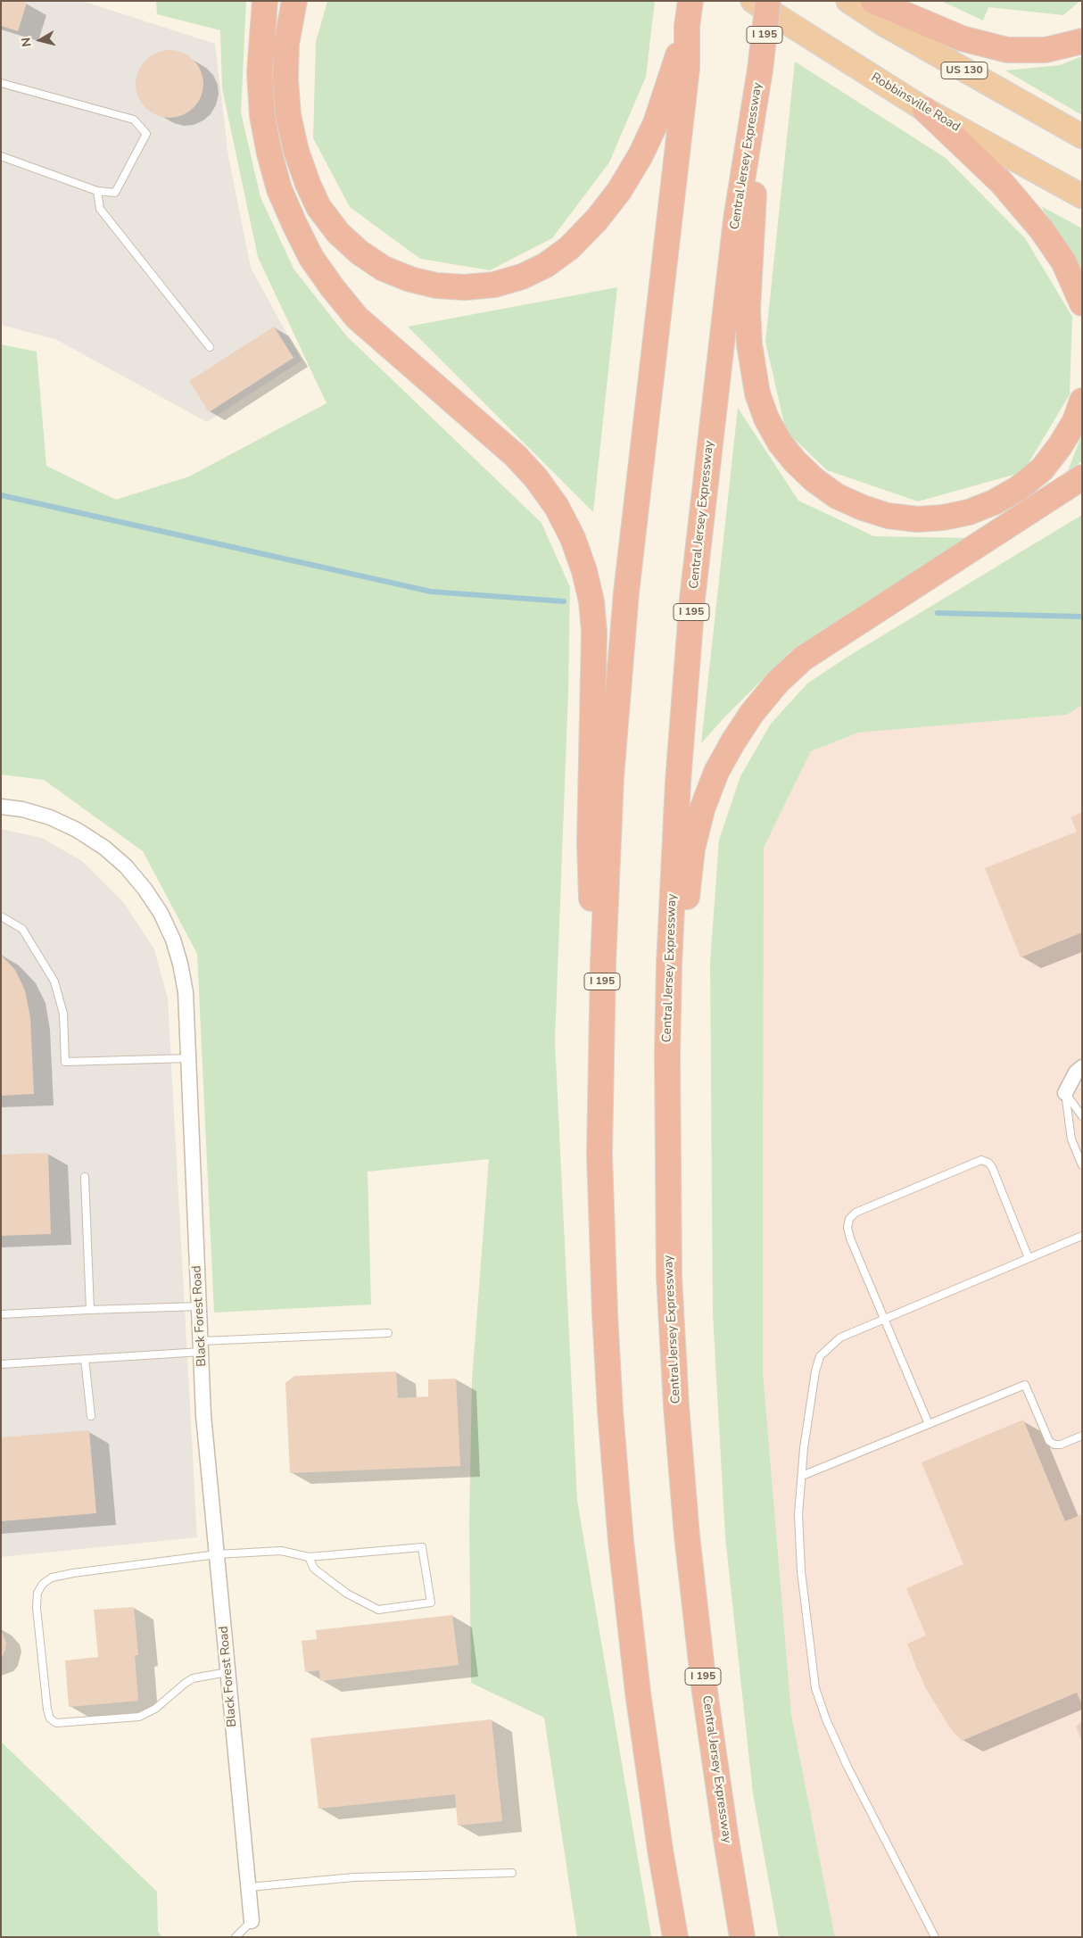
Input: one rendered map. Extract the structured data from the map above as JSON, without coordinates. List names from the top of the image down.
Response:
{
  "streets": {
    "highway": [
      "I 195",
      "US 130",
      "Robbinsville Road",
      "Central Jersey Expressway"
    ],
    "street": ["Black Forest Road"]
  },
  "north": "left"
}
